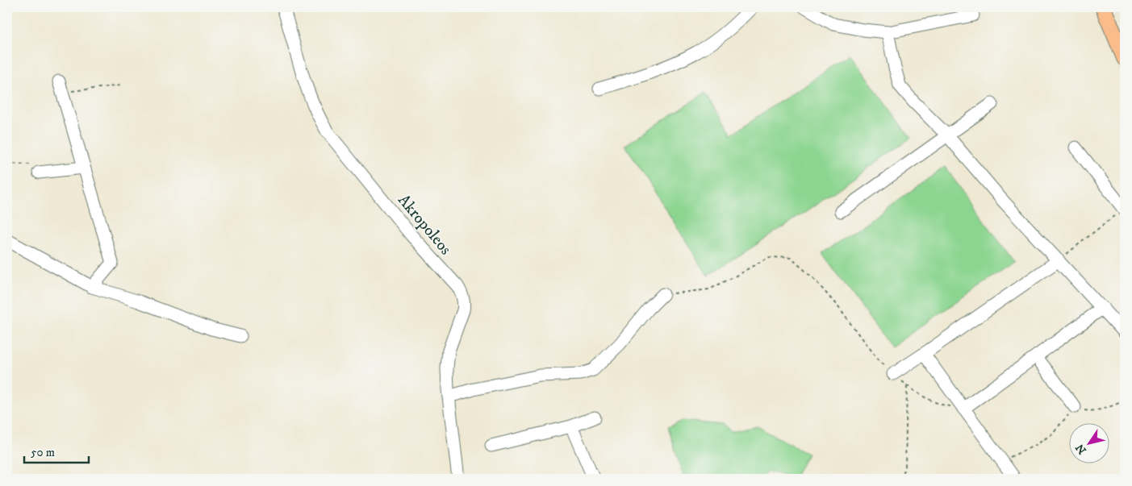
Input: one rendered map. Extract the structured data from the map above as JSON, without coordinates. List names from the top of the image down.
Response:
{
  "streets": {
    "street": ["Akropoleos"]
  },
  "scale_bar": "50 m",
  "north": "bottom left"
}
